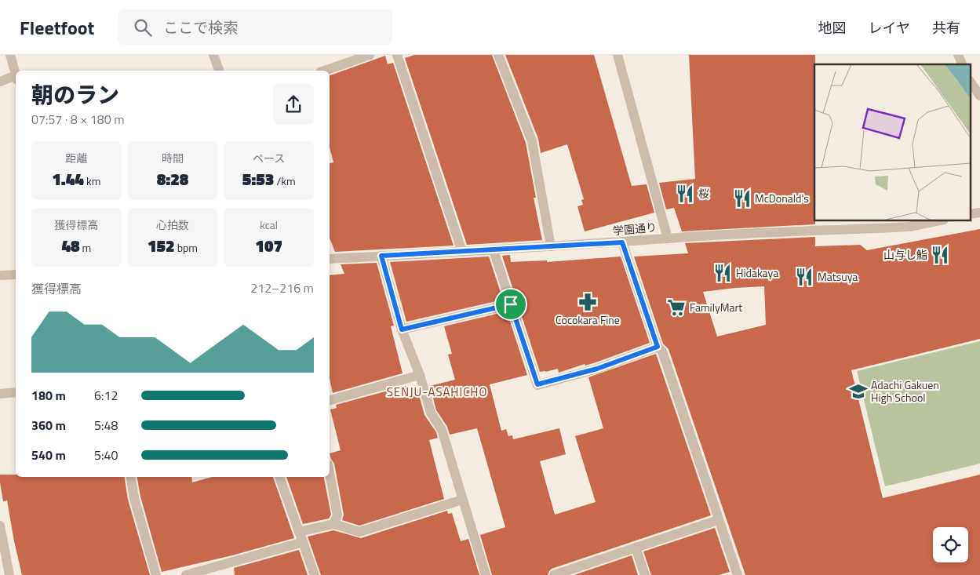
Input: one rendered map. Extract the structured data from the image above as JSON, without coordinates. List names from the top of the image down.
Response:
{
  "streets": {
    "street": ["学園通り"]
  },
  "districts": ["SENJU-ASAHICHO"],
  "places": {
    "restaurant": [
      "桜",
      "McDonald's",
      "山与し鮨",
      "Hidakaya",
      "Matsuya"
    ],
    "pharmacy": ["Cocokara Fine"],
    "supermarket": ["FamilyMart"],
    "school or university": ["Adachi Gakuen High School"]
  },
  "page": {
    "header": "Fleetfoot",
    "search": "ここで検索",
    "nav": ["地図", "レイヤ", "共有"],
    "heading": ["朝のラン", "07:57 · 8 × 180 m"],
    "stats": [
      ["距離", "1.44 km"],
      ["時間", "8:28"],
      ["ペース", "5:53 /km"],
      ["獲得標高", "48 m"],
      ["心拍数", "152 bpm"],
      ["kcal", "107"]
    ],
    "chart": ["獲得標高", "212–216 m"],
    "list": [
      {
        "name": "180 m",
        "note": "6:12"
      },
      {
        "name": "360 m",
        "note": "5:48"
      },
      {
        "name": "540 m",
        "note": "5:40"
      }
    ]
  }
}
